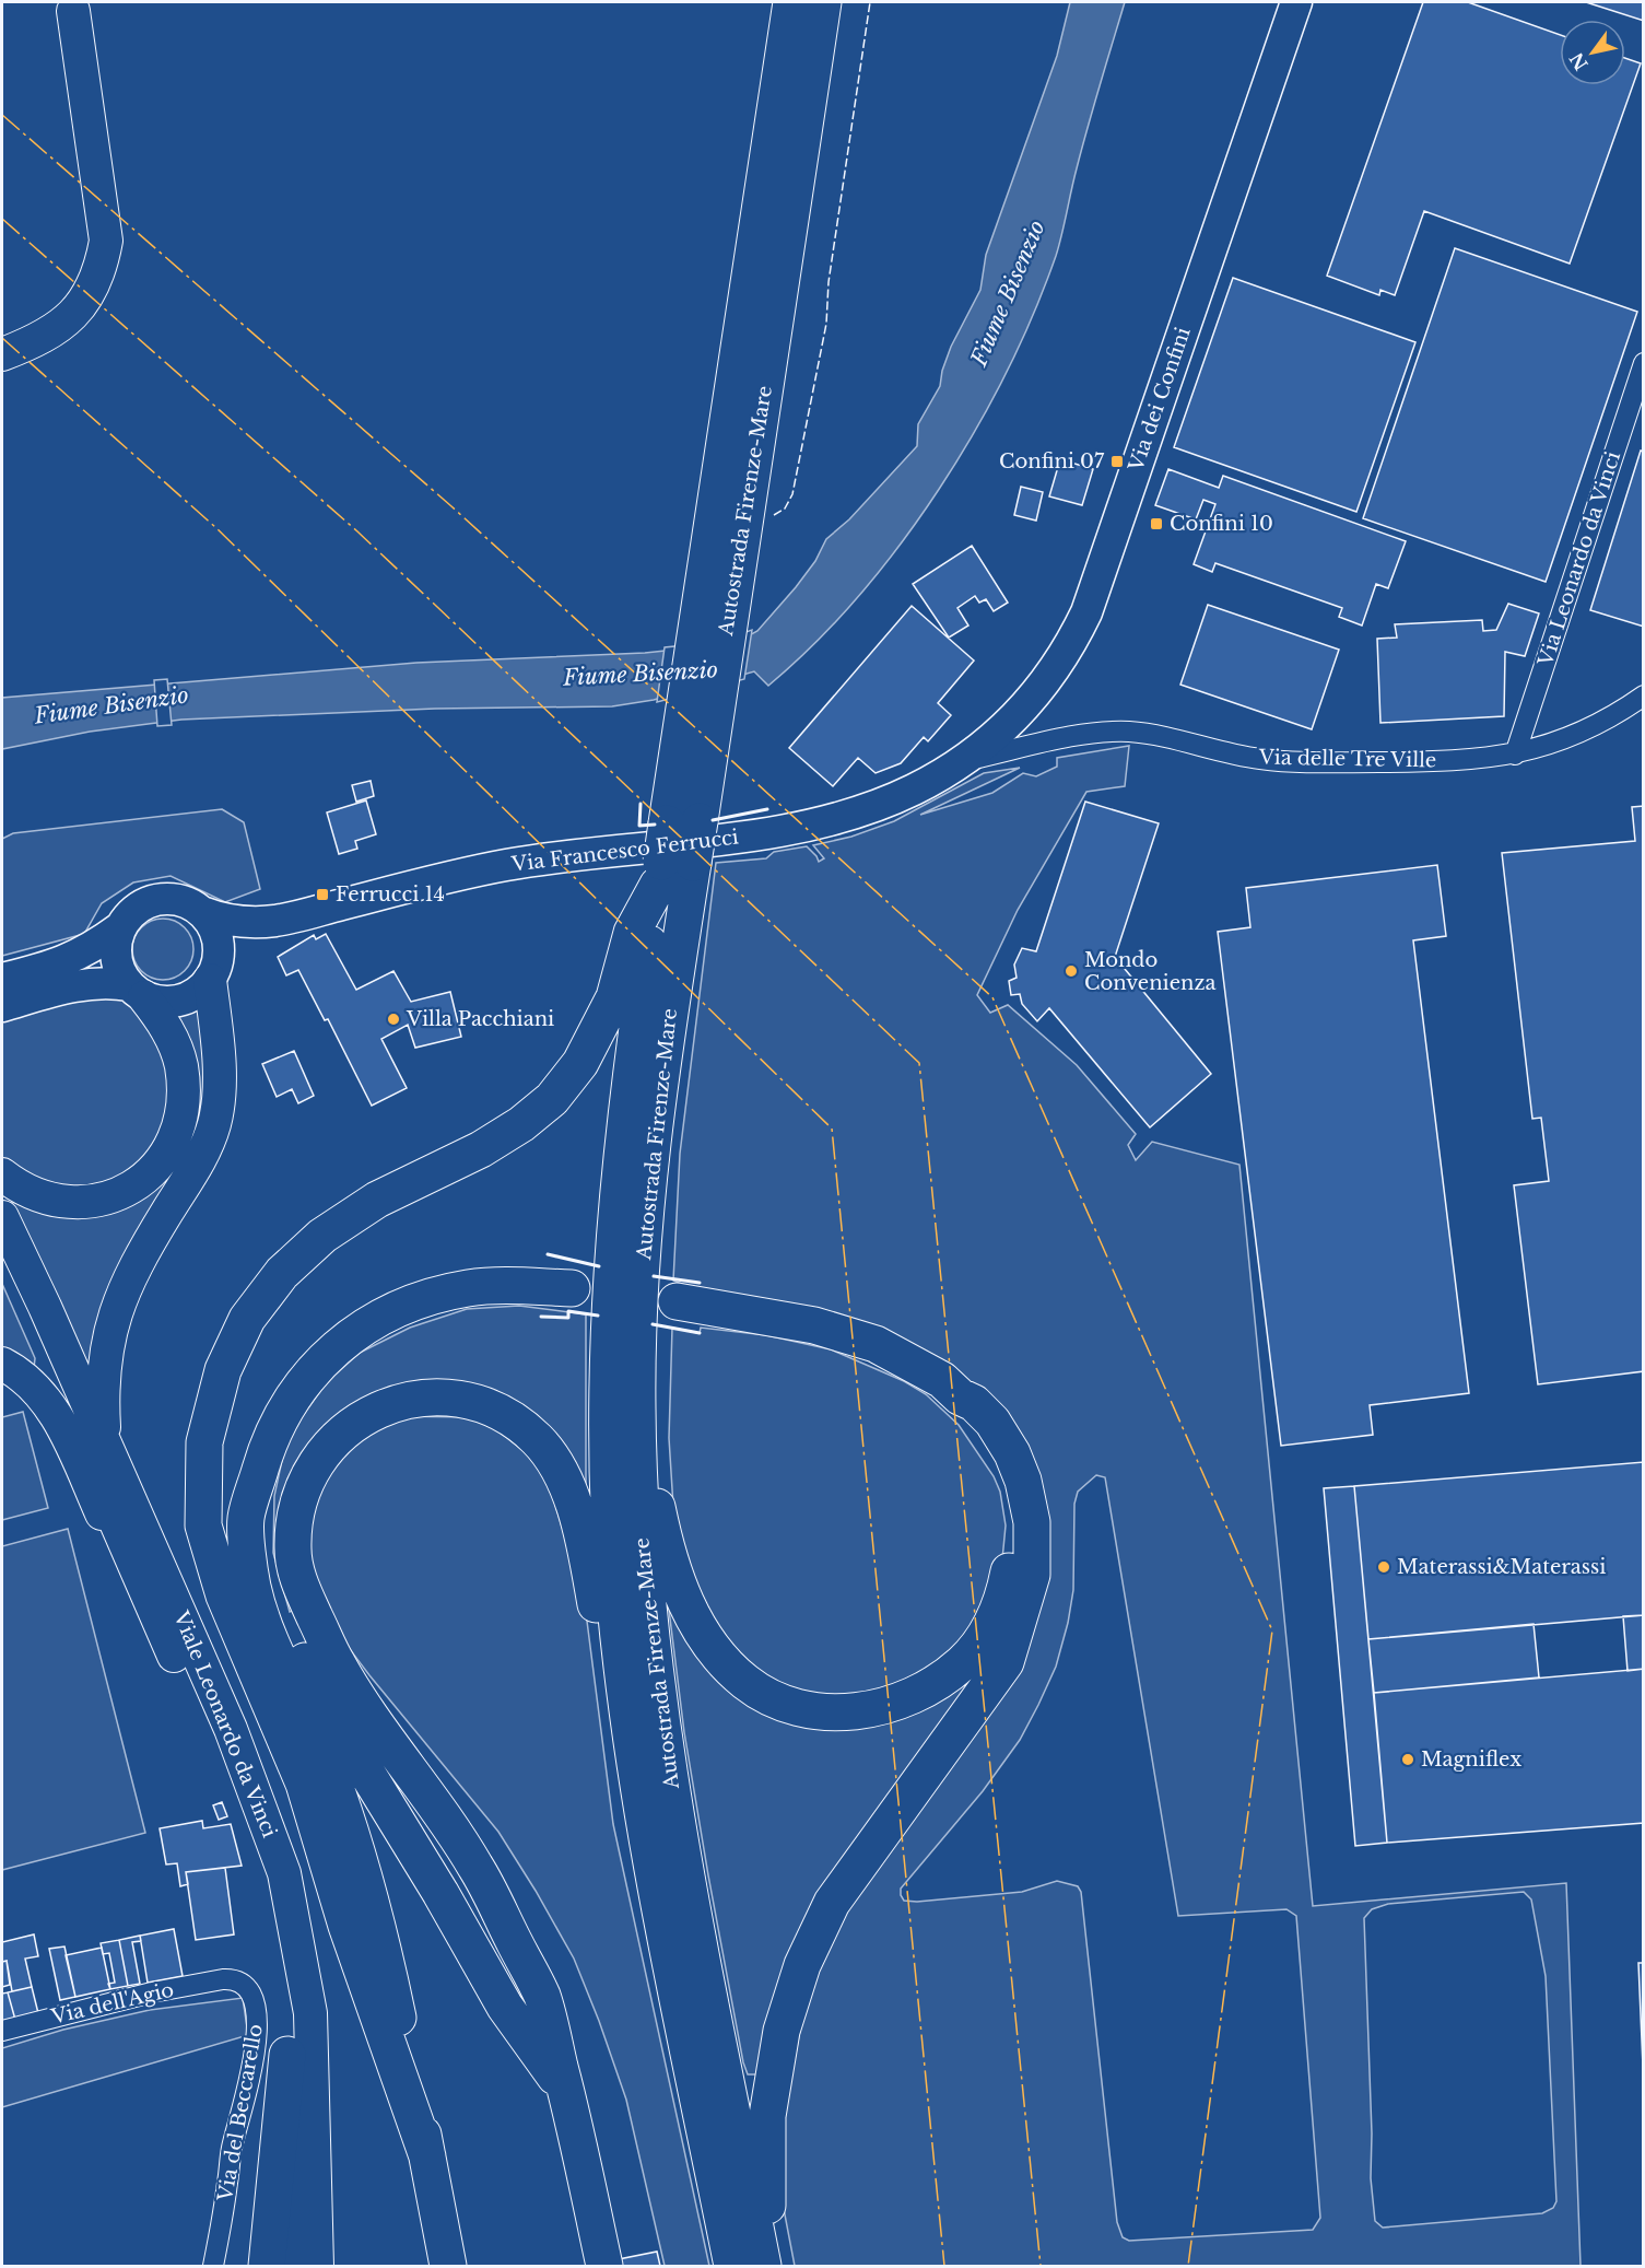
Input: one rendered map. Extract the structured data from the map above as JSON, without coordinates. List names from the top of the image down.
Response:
{
  "streets": {
    "highway": ["Autostrada Firenze-Mare", "Viale Leonardo da Vinci"],
    "main road": ["Via dei Confini", "Via Francesco Ferrucci"],
    "street": [
      "Via Leonardo da Vinci",
      "Via delle Tre Ville",
      "Via dell'Agio",
      "Via del Beccarello"
    ]
  },
  "crossings": [
    ["Via dei Confini", "Via delle Tre Ville"],
    ["Via dei Confini", "Via Francesco Ferrucci"],
    ["Via Leonardo da Vinci", "Via delle Tre Ville"],
    ["Via delle Tre Ville", "Via Francesco Ferrucci"],
    ["Via dell'Agio", "Via del Beccarello"]
  ],
  "water": ["Fiume Bisenzio"],
  "places": {
    "transit": ["Confini 07", "Confini 10", "Ferrucci 14"],
    "other": [
      "Mondo Convenienza",
      "Villa Pacchiani",
      "Materassi&Materassi",
      "Magniflex"
    ]
  },
  "north": "bottom left"
}
